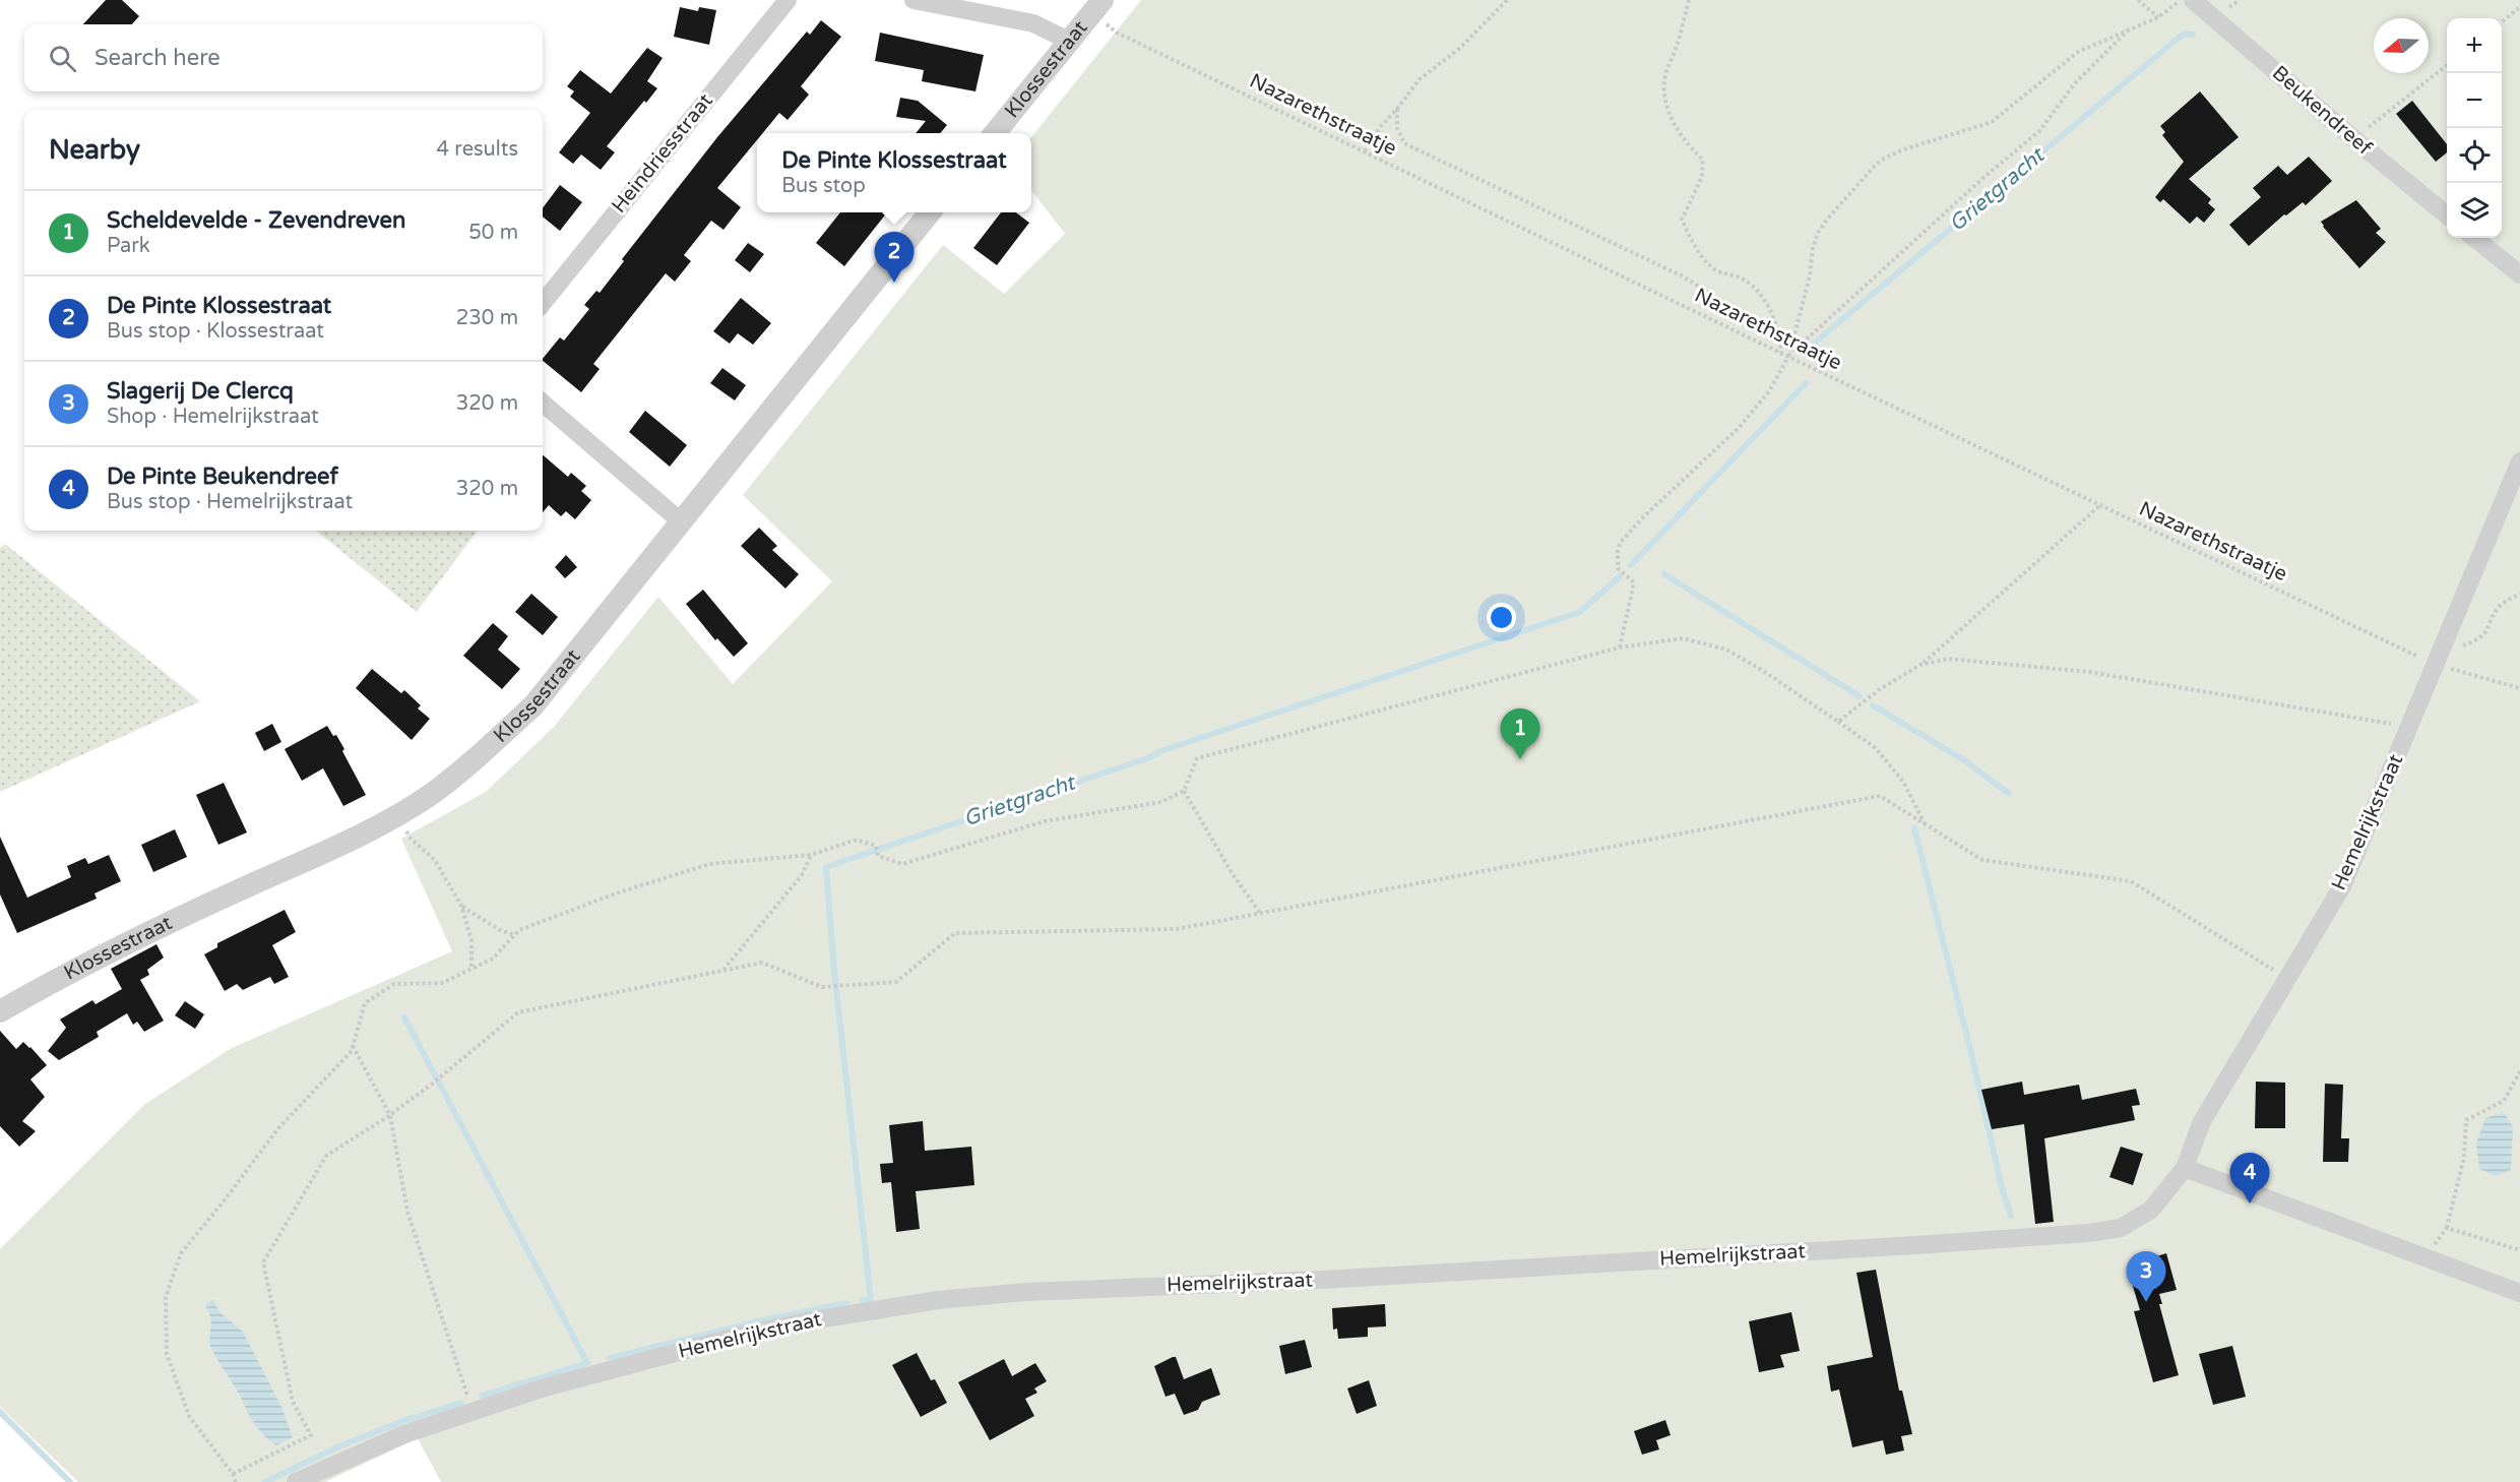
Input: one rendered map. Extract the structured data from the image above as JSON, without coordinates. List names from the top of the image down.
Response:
{
  "streets": {
    "street": [
      "Klossestraat",
      "Beukendreef",
      "Heindriesstraat",
      "Hemelrijkstraat"
    ],
    "path": ["Nazarethstraatje"]
  },
  "crossings": [
    ["Klossestraat", "Nazarethstraatje"],
    ["Nazarethstraatje", "Hemelrijkstraat"]
  ],
  "water": ["Grietgracht"],
  "north": "left",
  "page": {
    "map_buttons": ["+", "−"],
    "search": "Search here",
    "heading": ["Nearby", "4 results"],
    "popup": ["De Pinte Klossestraat", "Bus stop"],
    "list": [
      {
        "mark": "1",
        "name": "Scheldevelde - Zevendreven",
        "note": "Park",
        "value": "50 m"
      },
      {
        "mark": "2",
        "name": "De Pinte Klossestraat",
        "note": "Bus stop · Klossestraat",
        "value": "230 m"
      },
      {
        "mark": "3",
        "name": "Slagerij De Clercq",
        "note": "Shop · Hemelrijkstraat",
        "value": "320 m"
      },
      {
        "mark": "4",
        "name": "De Pinte Beukendreef",
        "note": "Bus stop · Hemelrijkstraat",
        "value": "320 m"
      }
    ],
    "pins": [
      "2",
      "1",
      "4",
      "3"
    ]
  }
}
